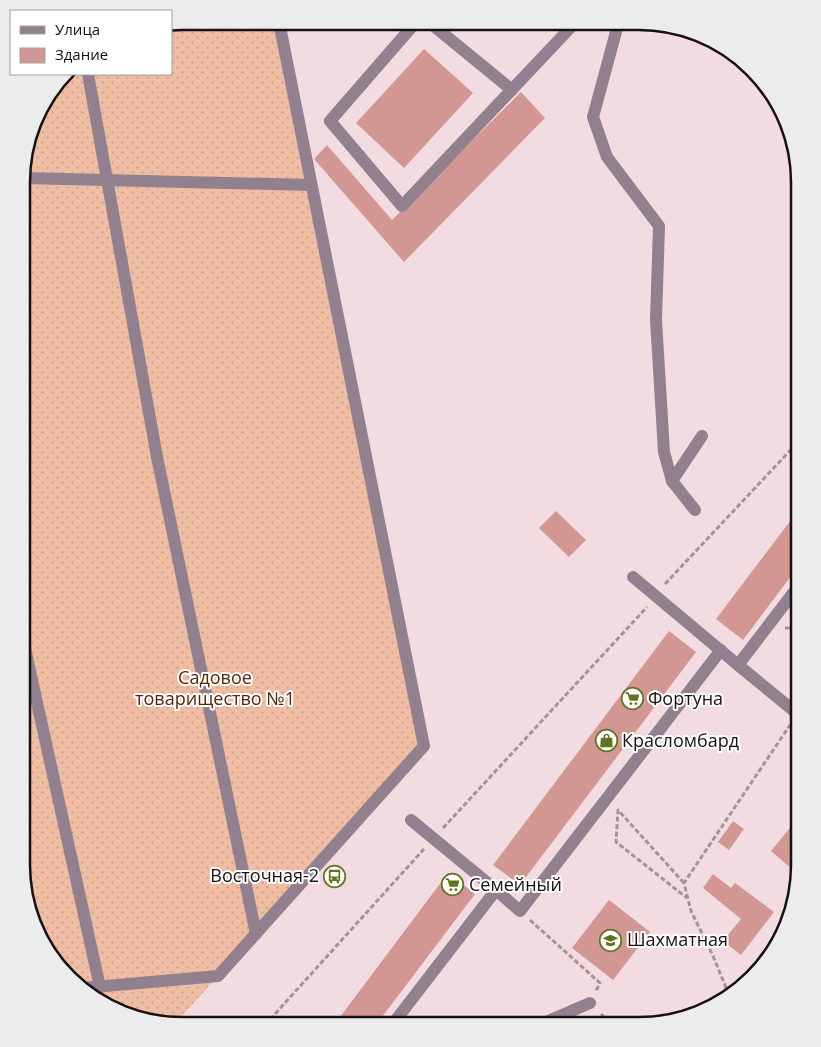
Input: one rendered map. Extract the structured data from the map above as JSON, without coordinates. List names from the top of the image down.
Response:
{
  "parks": ["Садовое товарищество №1"],
  "places": {
    "supermarket": ["Фортуна", "Семейный"],
    "shop": ["Красломбард"],
    "bus stop": ["Восточная-2"],
    "school or university": ["Шахматная"]
  },
  "legend": ["Улица", "Здание"]
}
